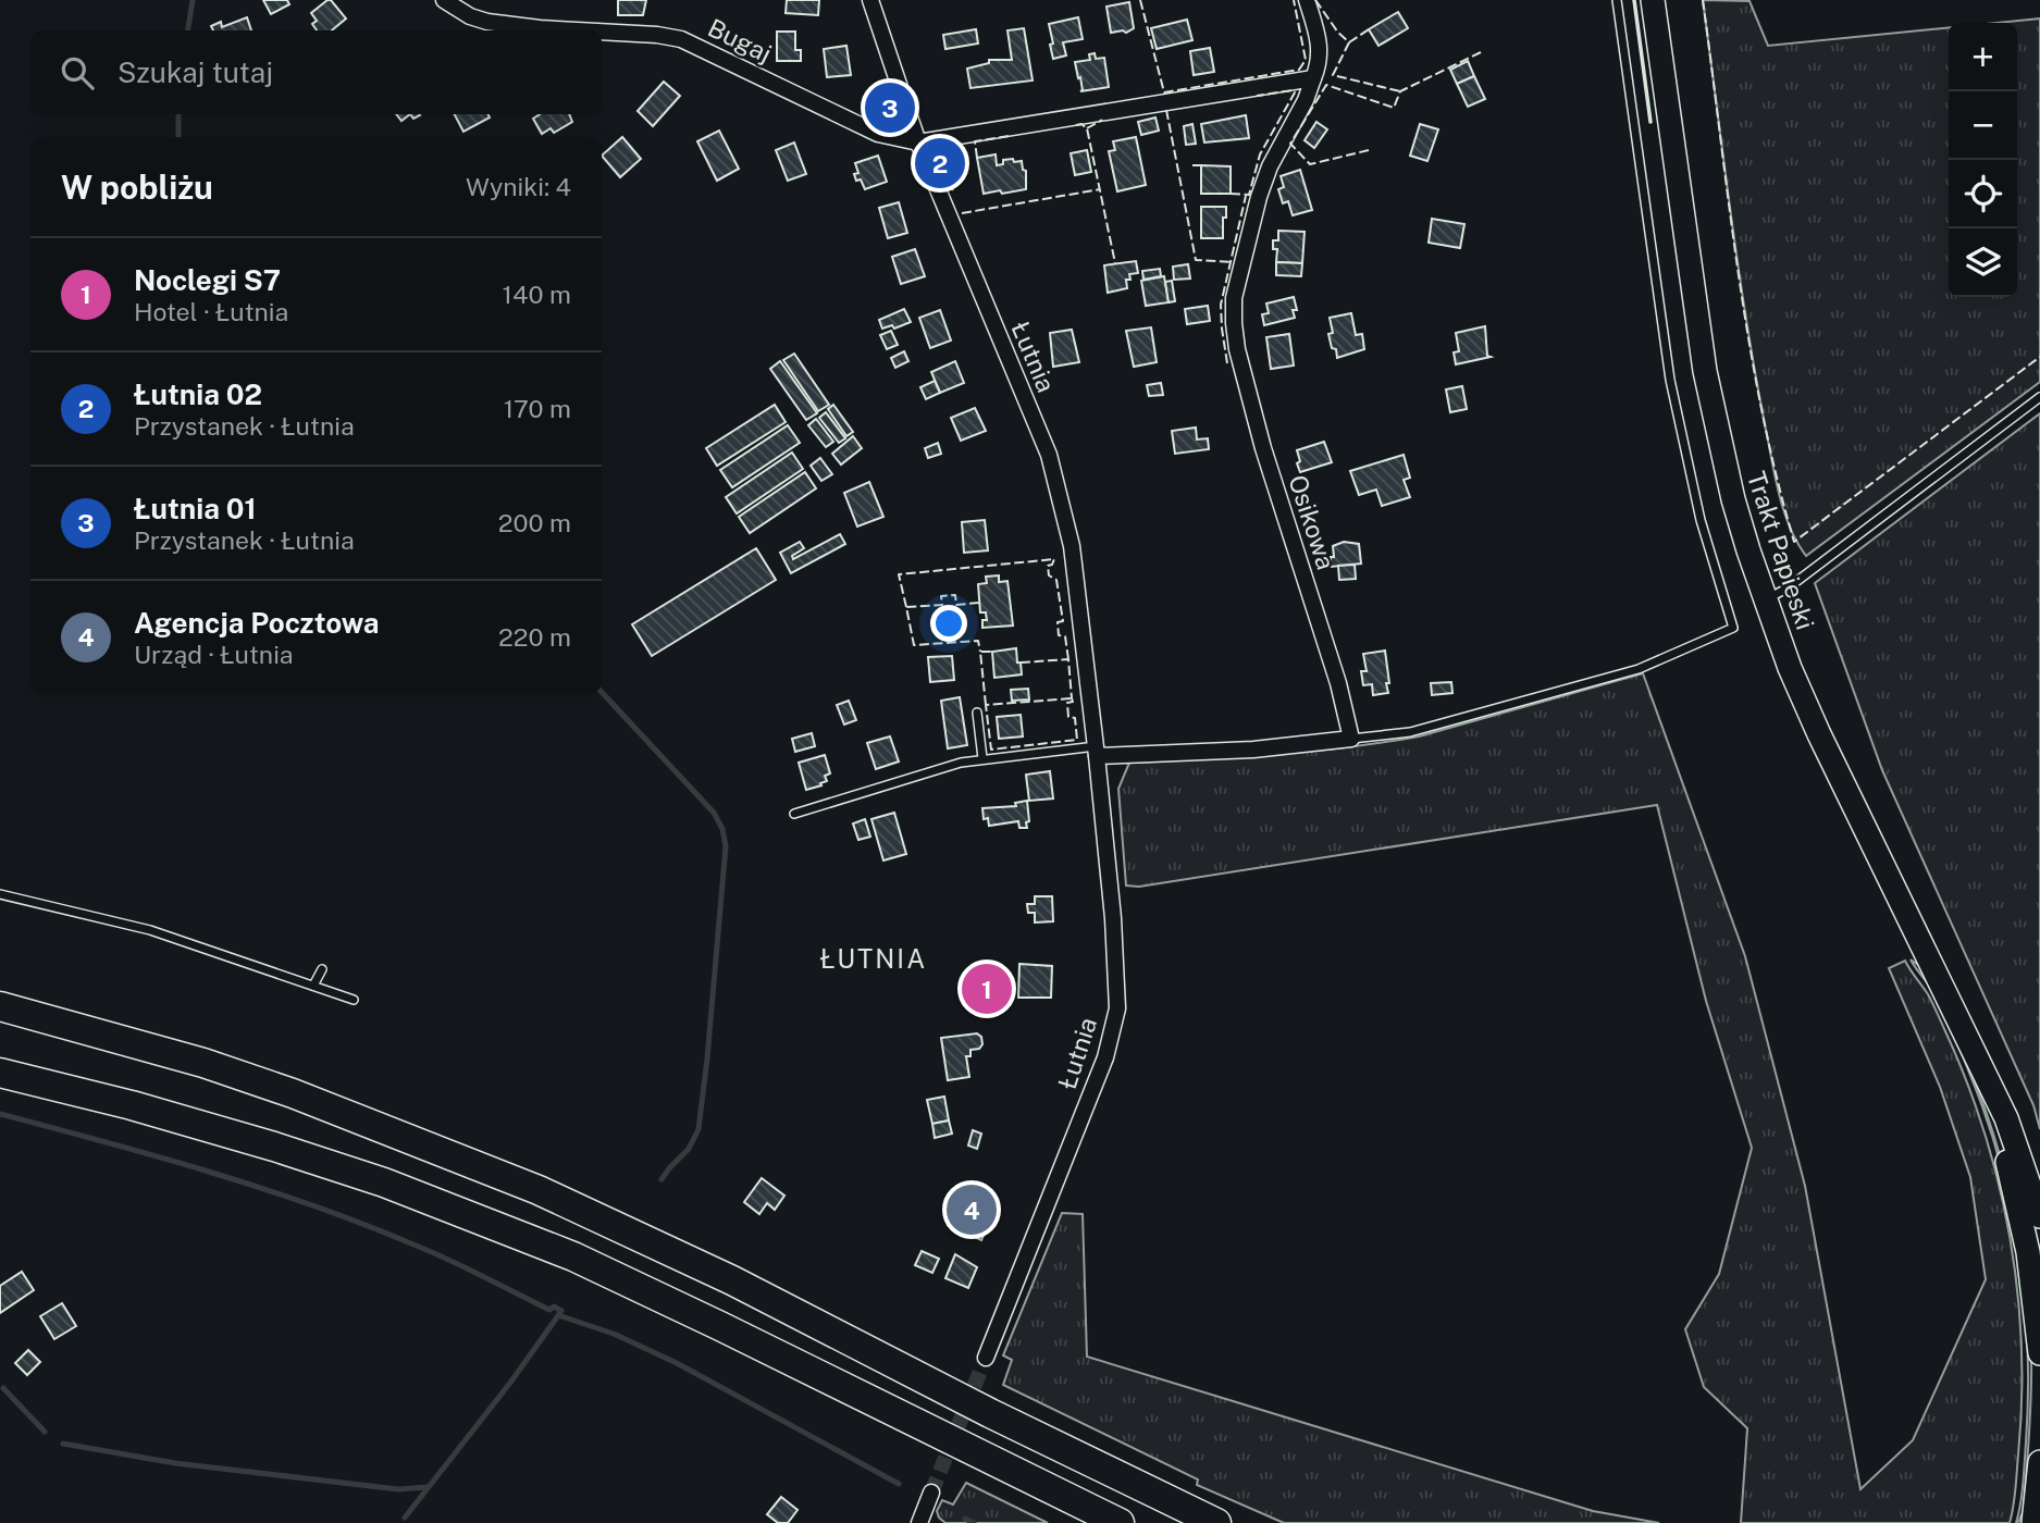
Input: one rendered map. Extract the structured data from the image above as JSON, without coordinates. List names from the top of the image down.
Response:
{
  "streets": {
    "street": [
      "Bugaj",
      "Łutnia",
      "Osikowa",
      "Trakt Papieski"
    ]
  },
  "crossings": [
    ["Bugaj", "Łutnia"]
  ],
  "districts": ["ŁUTNIA"],
  "page": {
    "map_buttons": ["+", "−"],
    "search": "Szukaj tutaj",
    "pins": [
      "3",
      "2",
      "1",
      "4"
    ],
    "heading": ["W pobliżu", "Wyniki: 4"],
    "list": [
      {
        "mark": "1",
        "name": "Noclegi S7",
        "note": "Hotel · Łutnia",
        "value": "140 m"
      },
      {
        "mark": "2",
        "name": "Łutnia 02",
        "note": "Przystanek · Łutnia",
        "value": "170 m"
      },
      {
        "mark": "3",
        "name": "Łutnia 01",
        "note": "Przystanek · Łutnia",
        "value": "200 m"
      },
      {
        "mark": "4",
        "name": "Agencja Pocztowa",
        "note": "Urząd · Łutnia",
        "value": "220 m"
      }
    ]
  }
}
